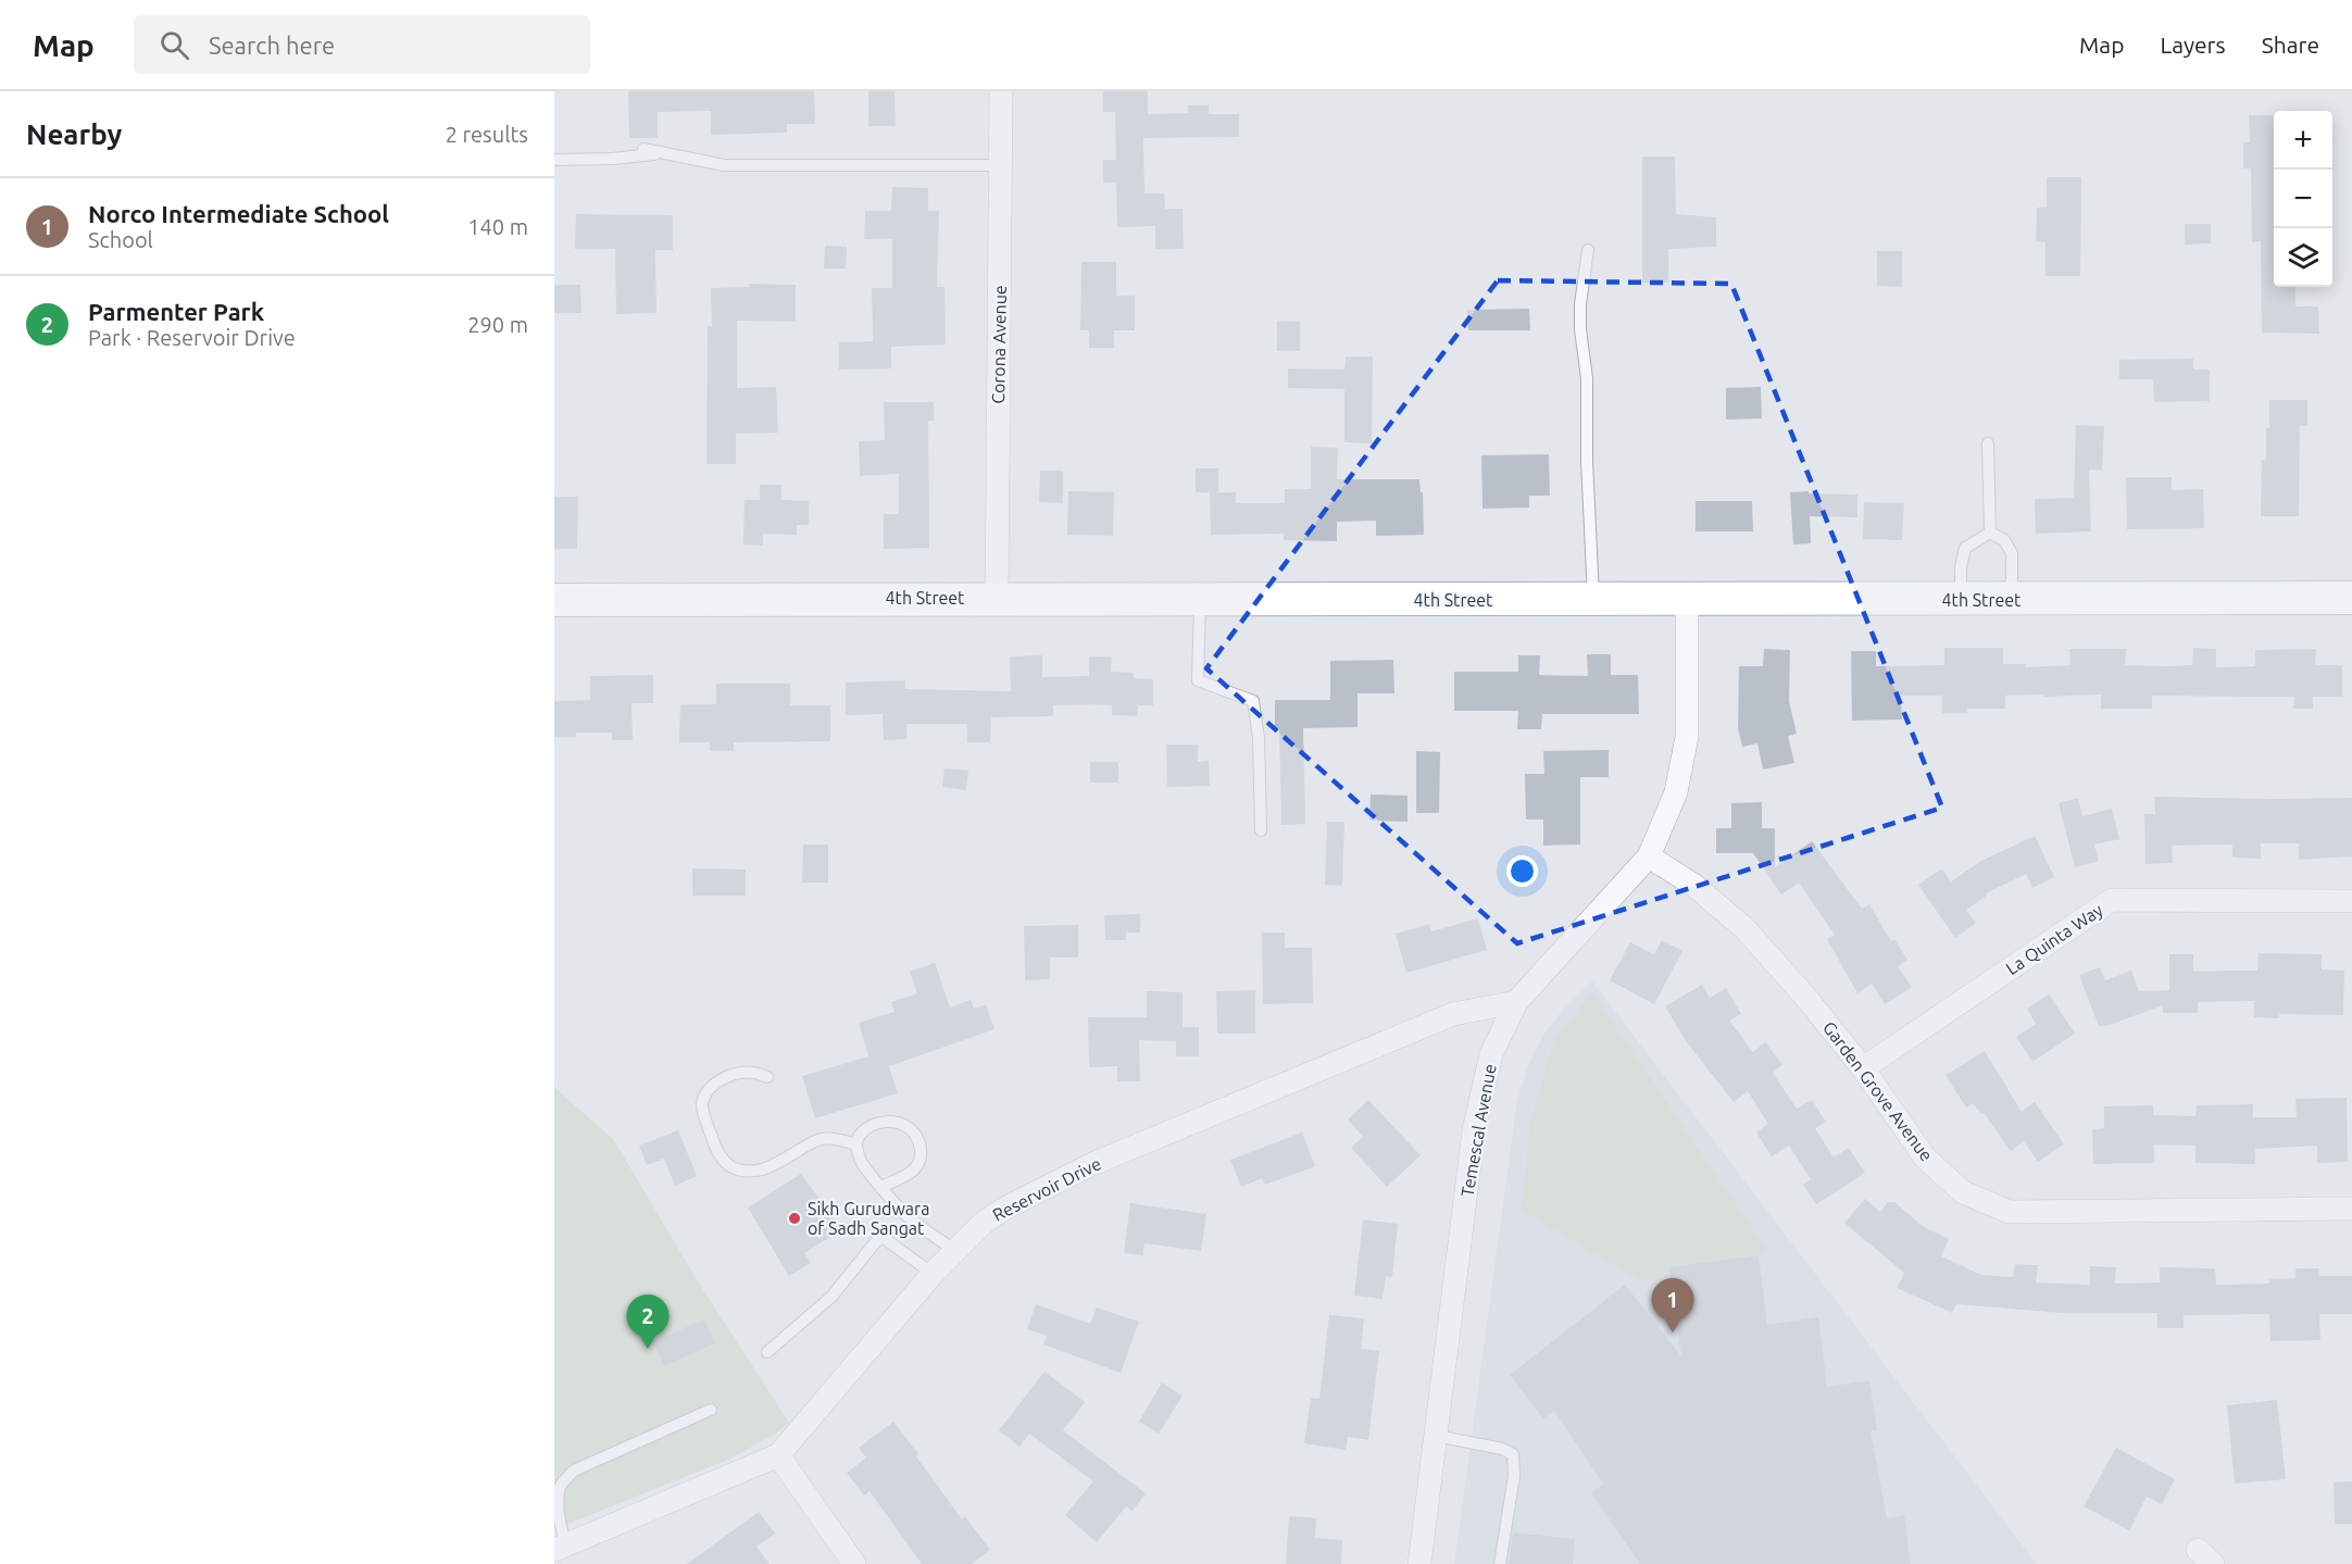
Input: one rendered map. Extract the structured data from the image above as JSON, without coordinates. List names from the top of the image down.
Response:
{
  "streets": {
    "street": [
      "Corona Avenue",
      "4th Street",
      "La Quinta Way",
      "Garden Grove Avenue",
      "Temescal Avenue",
      "Reservoir Drive"
    ]
  },
  "crossings": [
    ["Corona Avenue", "4th Street"],
    ["4th Street", "Temescal Avenue"],
    ["La Quinta Way", "Garden Grove Avenue"],
    ["Garden Grove Avenue", "Temescal Avenue"],
    ["Temescal Avenue", "Reservoir Drive"]
  ],
  "places": ["Sikh Gurudwara of Sadh Sangat"],
  "page": {
    "header": "Map",
    "search": "Search here",
    "nav": ["Map", "Layers", "Share"],
    "heading": ["Nearby", "2 results"],
    "map_buttons": ["+", "−"],
    "list": [
      {
        "mark": "1",
        "name": "Norco Intermediate School",
        "note": "School",
        "value": "140 m"
      },
      {
        "mark": "2",
        "name": "Parmenter Park",
        "note": "Park · Reservoir Drive",
        "value": "290 m"
      }
    ],
    "pins": ["1", "2"]
  }
}
